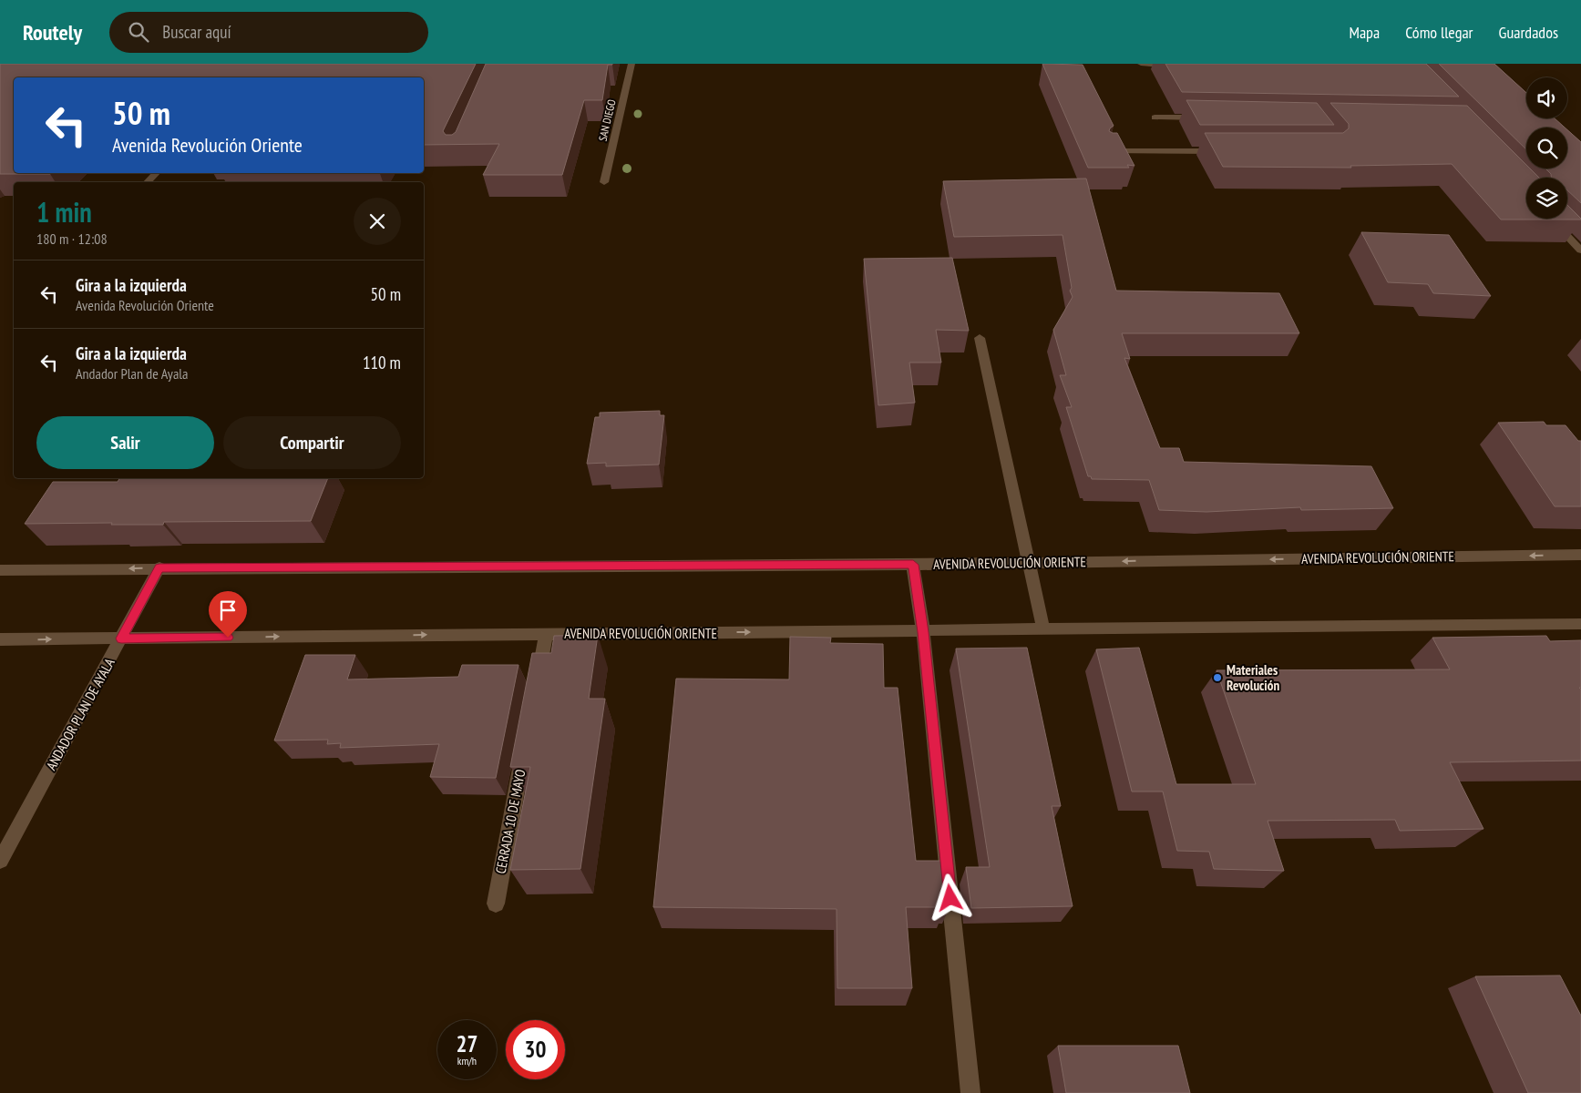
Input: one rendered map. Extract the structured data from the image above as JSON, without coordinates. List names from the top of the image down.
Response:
{
  "streets": {
    "street": [
      "SAN DIEGO",
      "AVENIDA REVOLUCIÓN ORIENTE",
      "ANDADOR PLAN DE AYALA",
      "CERRADA 10 DE MAYO"
    ]
  },
  "crossings": [
    ["AVENIDA REVOLUCIÓN ORIENTE", "ANDADOR PLAN DE AYALA"]
  ],
  "places": ["Materiales Revolución"],
  "page": {
    "header": "Routely",
    "search": "Buscar aquí",
    "nav": ["Mapa", "Cómo llegar", "Guardados"],
    "turn": ["50 m", "Avenida Revolución Oriente"],
    "heading": ["1 min", "180 m · 12:08"],
    "list": [
      {
        "name": "Gira a la izquierda",
        "note": "Avenida Revolución Oriente",
        "value": "50 m"
      },
      {
        "name": "Gira a la izquierda",
        "note": "Andador Plan de Ayala",
        "value": "110 m"
      }
    ],
    "buttons": ["Salir", "Compartir"],
    "speed": "27 km/h",
    "limit": "30"
  }
}
